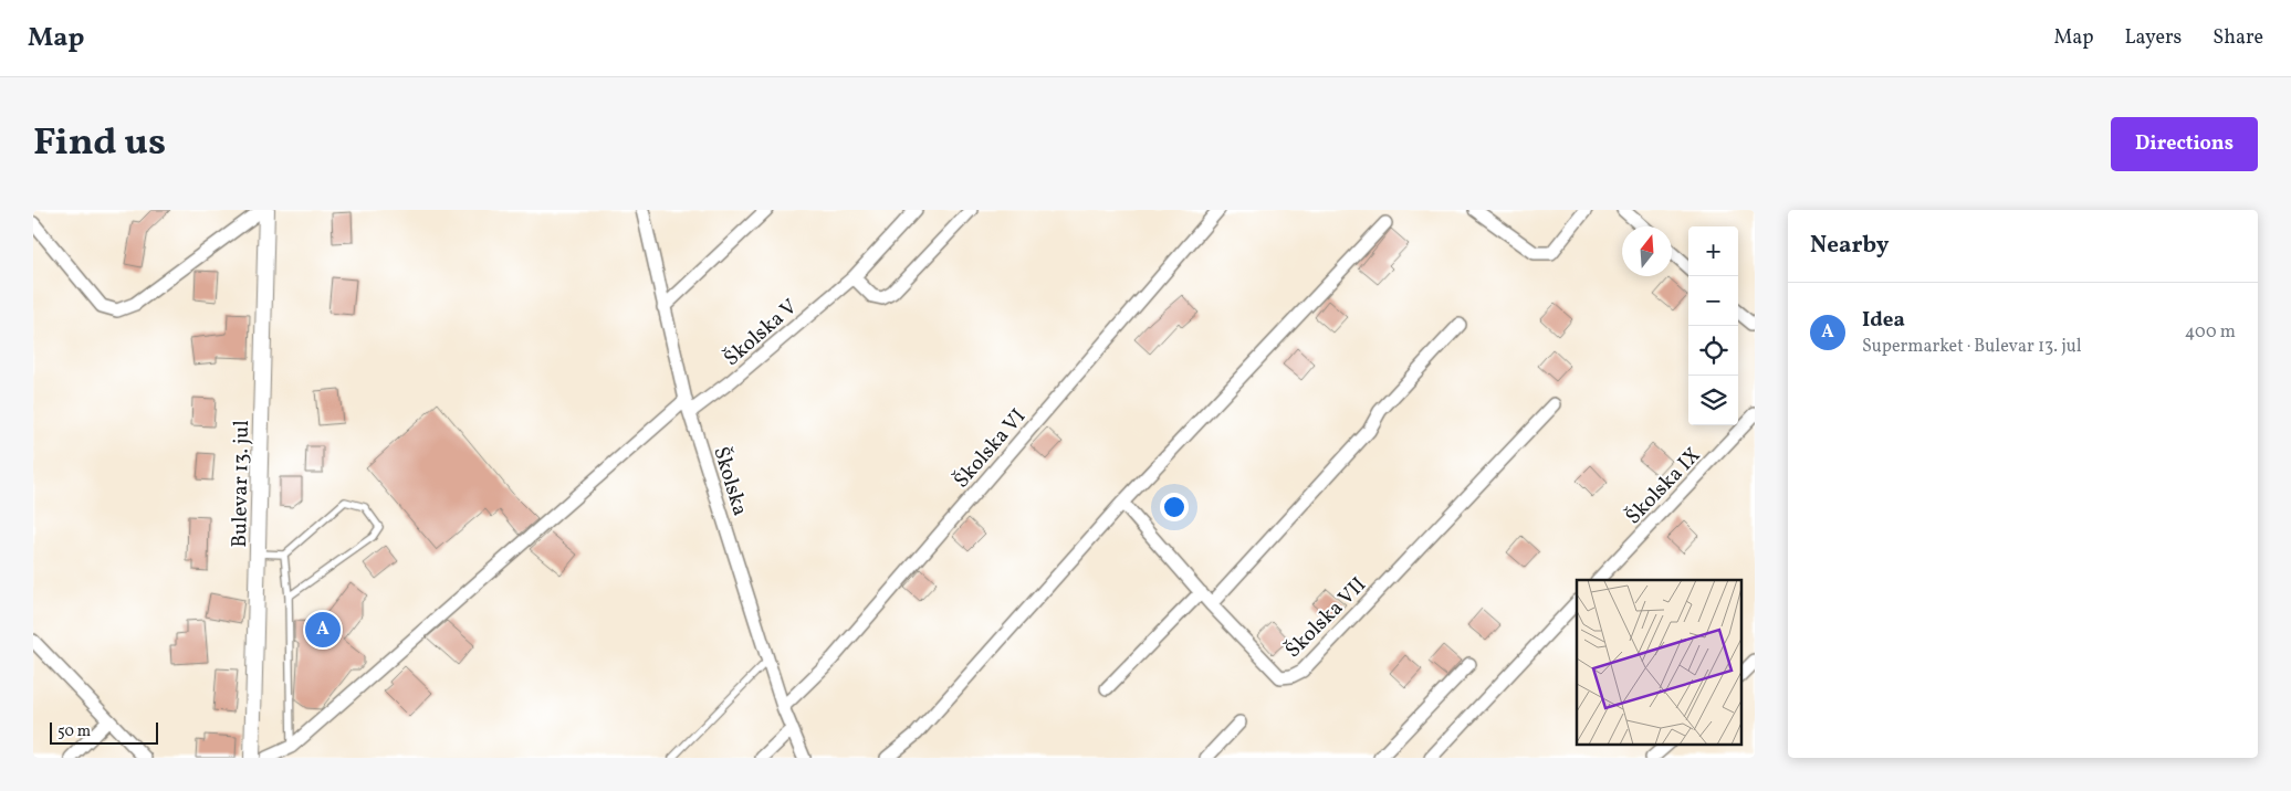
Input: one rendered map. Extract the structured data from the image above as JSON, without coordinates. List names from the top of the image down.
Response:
{
  "streets": {
    "street": [
      "Školska V",
      "Školska VI",
      "Školska",
      "Bulevar 13. jul",
      "Školska IX",
      "Školska VII"
    ]
  },
  "crossings": [
    ["Školska V", "Školska"],
    ["Školska VI", "Školska"]
  ],
  "scale_bar": "50 m",
  "north": "top",
  "page": {
    "header": "Map",
    "nav": ["Map", "Layers", "Share"],
    "title": "Find us",
    "buttons": "Directions",
    "heading": "Nearby",
    "map_buttons": ["+", "−"],
    "list": [
      {
        "mark": "A",
        "name": "Idea",
        "note": "Supermarket · Bulevar 13. jul",
        "value": "400 m"
      }
    ],
    "pins": "A",
    "scale": "50 m"
  }
}
